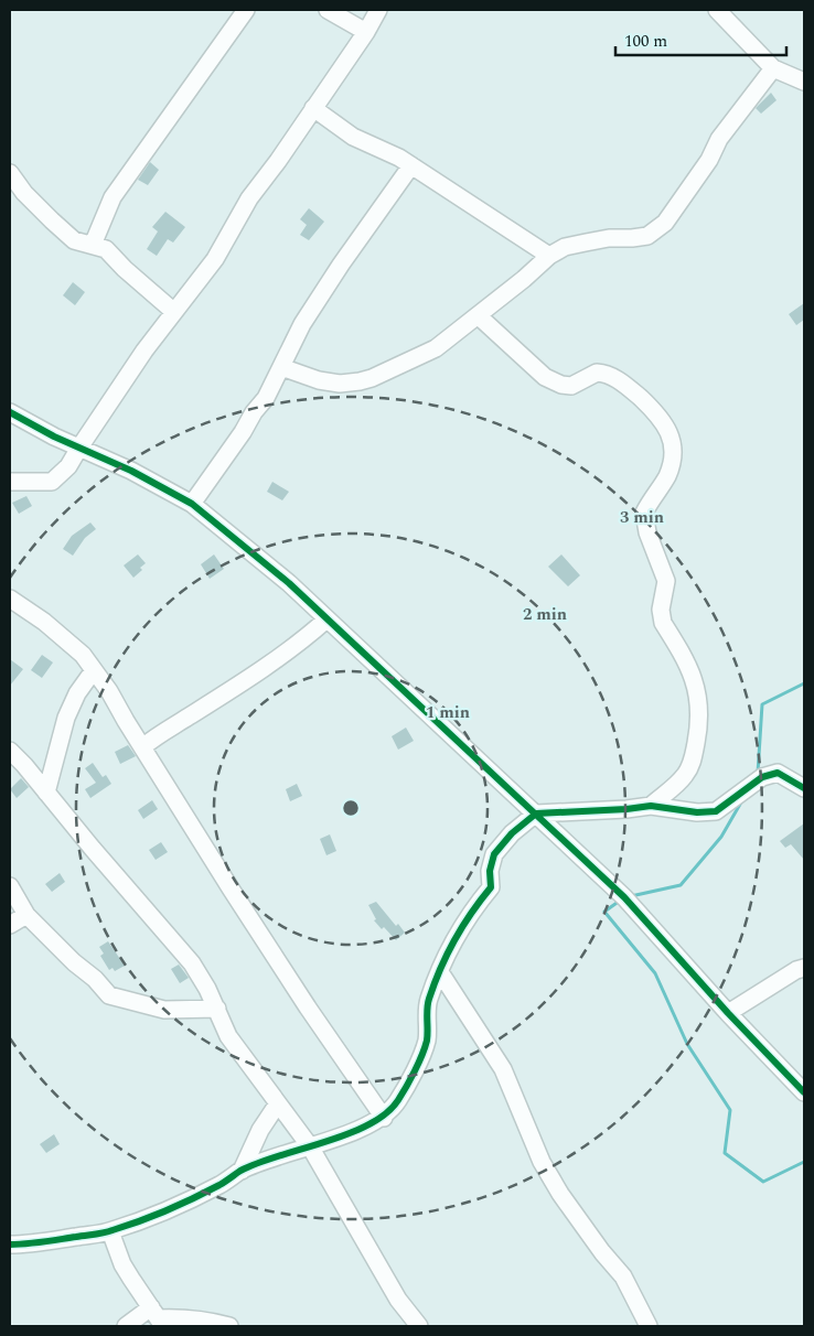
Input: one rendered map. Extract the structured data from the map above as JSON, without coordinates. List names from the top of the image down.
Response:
{
  "scale_bar": "100 m",
  "rings": ["3 min", "2 min", "1 min"]
}
